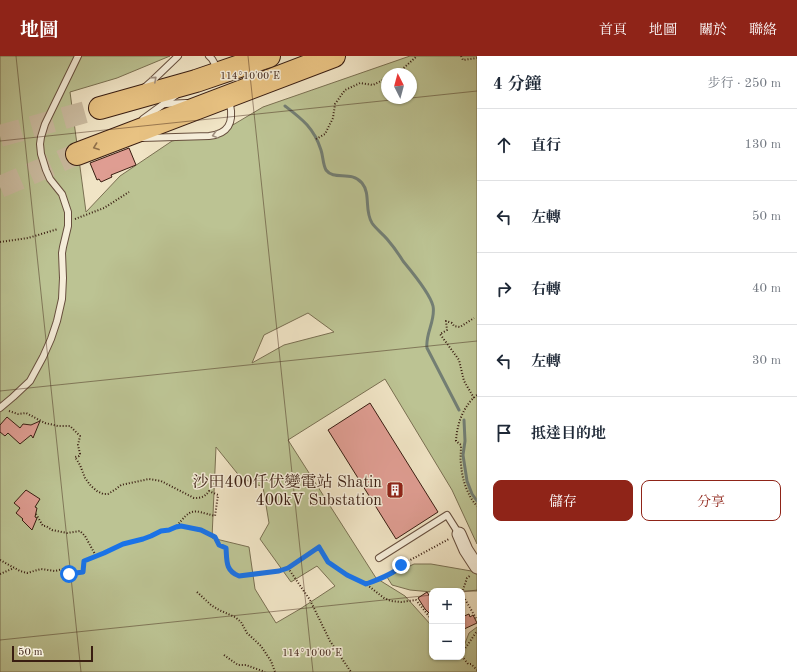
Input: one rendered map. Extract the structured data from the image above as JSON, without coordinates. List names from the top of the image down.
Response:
{
  "places": {
    "building": ["沙田400仟伏變電站 Shatin 400kV Substation"]
  },
  "scale_bar": "50 m",
  "north": "top",
  "page": {
    "header": "地圖",
    "nav": [
      "首頁",
      "地圖",
      "關於",
      "聯絡"
    ],
    "heading": ["4 分鐘", "步行 · 250 m"],
    "list": [
      ["直行", "130 m"],
      ["左轉", "50 m"],
      ["右轉", "40 m"],
      ["左轉", "30 m"],
      "抵達目的地"
    ],
    "buttons": ["儲存", "分享"],
    "map_buttons": ["+", "−"],
    "scale": "50 m"
  },
  "coordinates": ["114°10'00\"E"]
}
